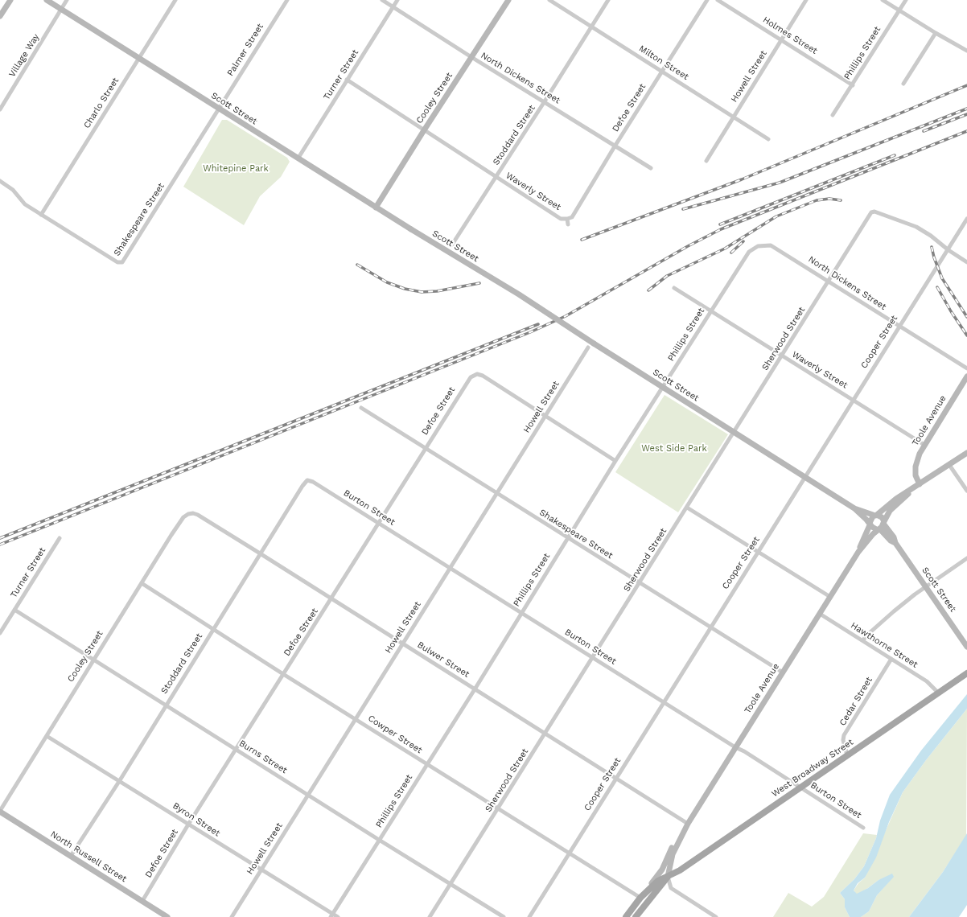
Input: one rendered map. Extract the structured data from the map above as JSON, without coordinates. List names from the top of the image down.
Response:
{
  "streets": {
    "main road": ["West Broadway Street"],
    "street": [
      "Holmes Street",
      "Palmer Street",
      "Phillips Street",
      "Village Way",
      "Milton Street",
      "Turner Street",
      "Howell Street",
      "North Dickens Street",
      "Cooley Street",
      "Charlo Street",
      "Defoe Street",
      "Scott Street",
      "Stoddard Street",
      "Waverly Street",
      "Shakespeare Street",
      "Sherwood Street",
      "Cooper Street",
      "Toole Avenue",
      "Burton Street",
      "Hawthorne Street",
      "Bulwer Street",
      "Cedar Street",
      "Cowper Street",
      "Burns Street",
      "Byron Street",
      "North Russell Street"
    ]
  },
  "crossings": [
    ["Holmes Street", "Phillips Street"],
    ["Holmes Street", "Howell Street"],
    ["Palmer Street", "Scott Street"],
    ["Palmer Street", "Shakespeare Street"],
    ["Phillips Street", "North Dickens Street"],
    ["Phillips Street", "Scott Street"],
    ["Phillips Street", "Waverly Street"],
    ["Phillips Street", "Shakespeare Street"],
    ["Phillips Street", "Burton Street"],
    ["Phillips Street", "Bulwer Street"],
    ["Phillips Street", "Cowper Street"],
    ["Phillips Street", "Burns Street"],
    ["Phillips Street", "Byron Street"],
    ["Village Way", "Scott Street"],
    ["Milton Street", "Howell Street"],
    ["Milton Street", "Defoe Street"],
    ["Milton Street", "Stoddard Street"],
    ["Turner Street", "North Dickens Street"],
    ["Turner Street", "Scott Street"],
    ["Turner Street", "Waverly Street"],
    ["Turner Street", "Burns Street"],
    ["Howell Street", "Defoe Street"],
    ["Howell Street", "Shakespeare Street"],
    ["Howell Street", "Burton Street"],
    ["Howell Street", "Bulwer Street"],
    ["Howell Street", "Cowper Street"],
    ["Howell Street", "Burns Street"],
    ["Howell Street", "Byron Street"],
    ["North Dickens Street", "Cooley Street"],
    ["North Dickens Street", "Defoe Street"],
    ["North Dickens Street", "Stoddard Street"],
    ["North Dickens Street", "Sherwood Street"],
    ["North Dickens Street", "Cooper Street"],
    ["Cooley Street", "Scott Street"],
    ["Cooley Street", "Waverly Street"],
    ["Cooley Street", "Bulwer Street"],
    ["Cooley Street", "Cowper Street"],
    ["Cooley Street", "Burns Street"],
    ["Cooley Street", "Byron Street"],
    ["Cooley Street", "North Russell Street"],
    ["Charlo Street", "Scott Street"],
    ["Charlo Street", "Shakespeare Street"],
    ["Defoe Street", "Waverly Street"],
    ["Defoe Street", "Shakespeare Street"],
    ["Defoe Street", "Burton Street"],
    ["Defoe Street", "Bulwer Street"],
    ["Defoe Street", "Cowper Street"],
    ["Defoe Street", "Burns Street"],
    ["Defoe Street", "Byron Street"],
    ["Defoe Street", "North Russell Street"],
    ["Scott Street", "Shakespeare Street"],
    ["Scott Street", "Sherwood Street"],
    ["Scott Street", "Cooper Street"],
    ["Stoddard Street", "Waverly Street"],
    ["Stoddard Street", "Burton Street"],
    ["Stoddard Street", "Bulwer Street"],
    ["Stoddard Street", "Cowper Street"],
    ["Stoddard Street", "Burns Street"],
    ["Stoddard Street", "Byron Street"],
    ["Stoddard Street", "North Russell Street"],
    ["Waverly Street", "Sherwood Street"],
    ["Waverly Street", "Cooper Street"],
    ["Waverly Street", "Toole Avenue"],
    ["Shakespeare Street", "Sherwood Street"],
    ["Shakespeare Street", "Cooper Street"],
    ["Shakespeare Street", "Toole Avenue"],
    ["Sherwood Street", "Cooper Street"],
    ["Sherwood Street", "Burton Street"],
    ["Sherwood Street", "Bulwer Street"],
    ["Sherwood Street", "Cowper Street"],
    ["Sherwood Street", "Burns Street"],
    ["Cooper Street", "Burton Street"],
    ["Cooper Street", "Bulwer Street"],
    ["Cooper Street", "Cowper Street"],
    ["Toole Avenue", "Burton Street"],
    ["Toole Avenue", "Hawthorne Street"],
    ["Toole Avenue", "Bulwer Street"],
    ["Toole Avenue", "West Broadway Street"],
    ["Burton Street", "West Broadway Street"],
    ["Hawthorne Street", "Cedar Street"],
    ["Hawthorne Street", "West Broadway Street"],
    ["Cedar Street", "West Broadway Street"],
    ["Cowper Street", "West Broadway Street"]
  ],
  "parks": ["Whitepine Park", "West Side Park"]
}
